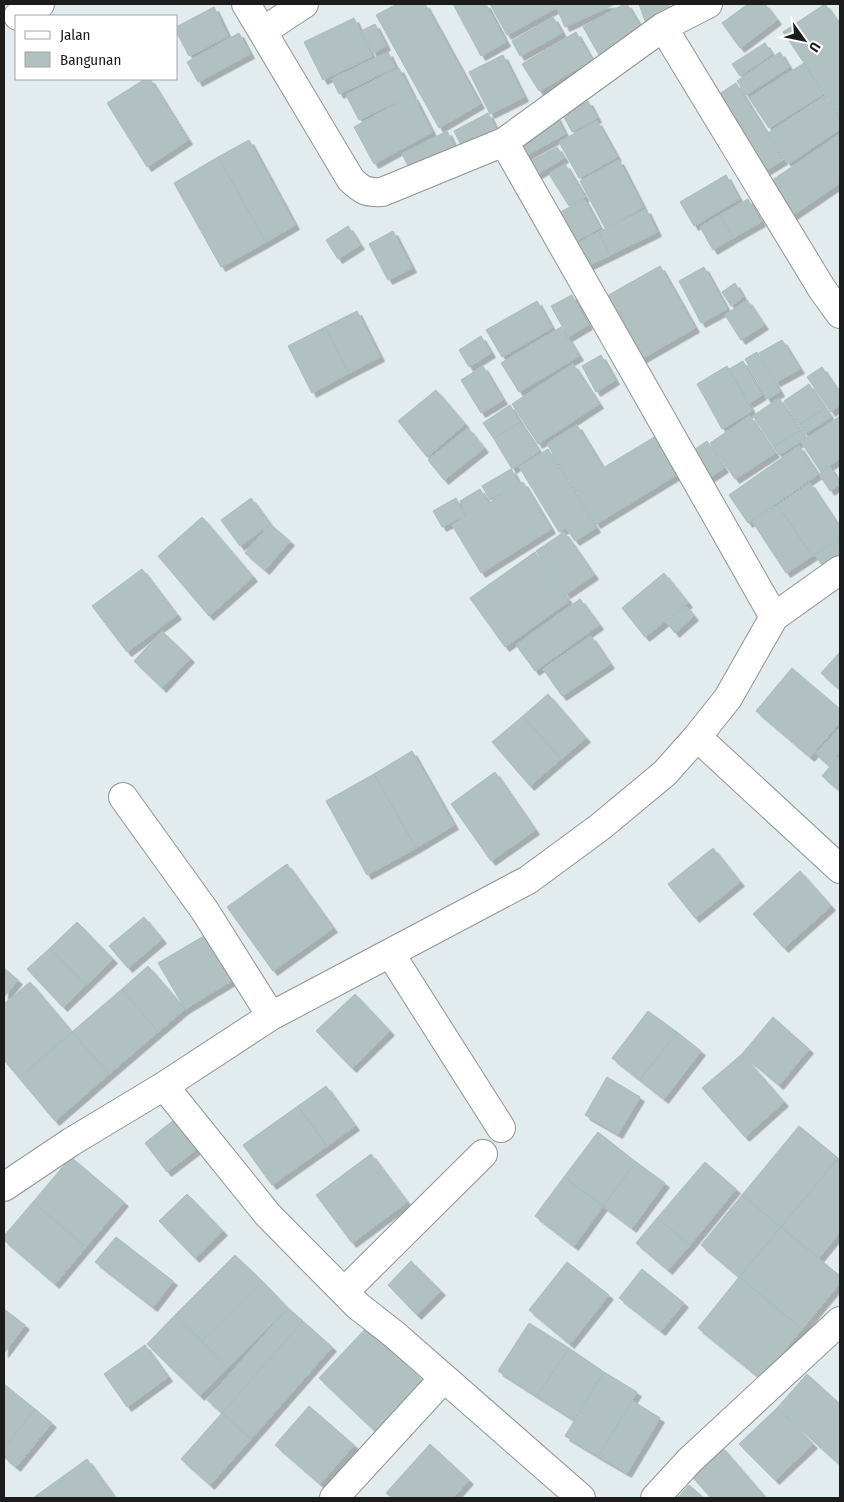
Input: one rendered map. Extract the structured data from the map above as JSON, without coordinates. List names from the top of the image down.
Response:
{
  "legend": ["Jalan", "Bangunan"],
  "north": "bottom right"
}
